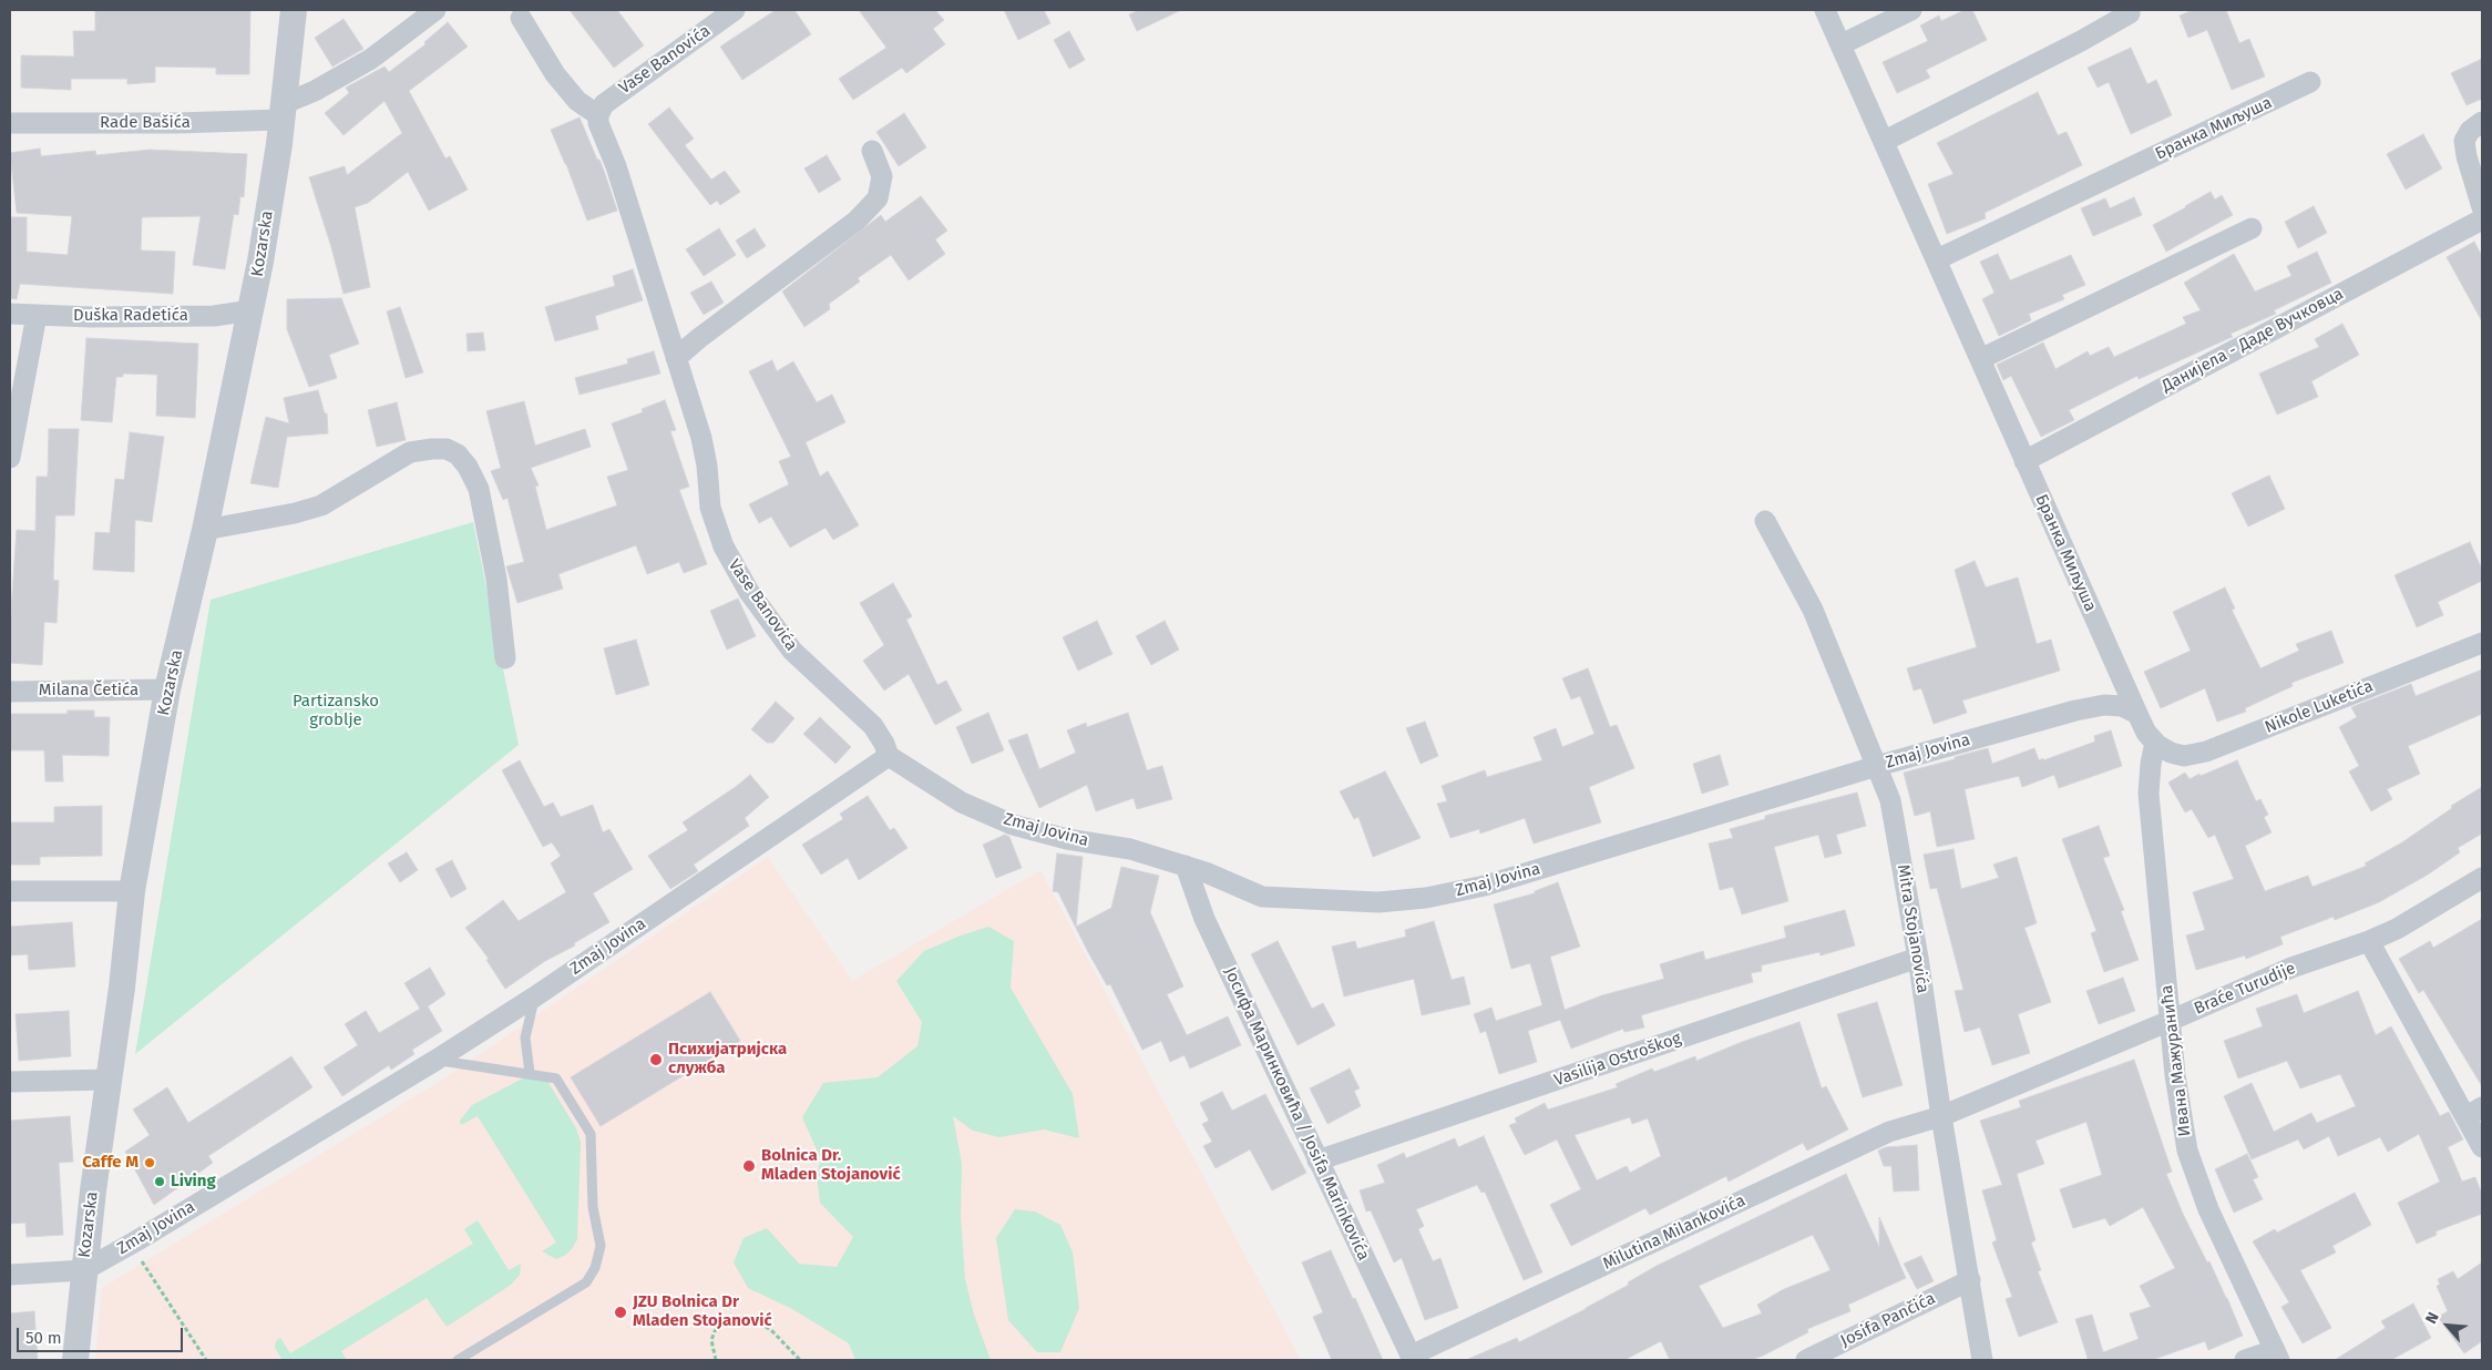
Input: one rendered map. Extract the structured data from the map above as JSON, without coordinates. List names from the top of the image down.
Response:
{
  "streets": {
    "street": [
      "Vase Banovića",
      "Rade Bašića",
      "Бранка Миљуша",
      "Kozarska",
      "Duška Radetića",
      "Данијела - Даде Вучковца",
      "Milana Četića",
      "Nikole Luketića",
      "Zmaj Jovina",
      "Mitra Stojanovića",
      "Braće Turudije",
      "Vasilija Ostroškog",
      "Ивана Мажуранића",
      "Јосифа Маринковића / Josifa Marinkovića",
      "Milutina Milankovića",
      "Josifa Pančića"
    ]
  },
  "crossings": [
    ["Vase Banovića", "Zmaj Jovina"],
    ["Rade Bašića", "Kozarska"],
    ["Бранка Миљуша", "Данијела - Даде Вучковца"],
    ["Бранка Миљуша", "Nikole Luketića"],
    ["Бранка Миљуша", "Zmaj Jovina"],
    ["Бранка Миљуша", "Ивана Мажуранића"],
    ["Kozarska", "Duška Radetića"],
    ["Kozarska", "Milana Četića"],
    ["Kozarska", "Zmaj Jovina"],
    ["Nikole Luketića", "Ивана Мажуранића"],
    ["Zmaj Jovina", "Mitra Stojanovića"],
    ["Zmaj Jovina", "Јосифа Маринковића / Josifa Marinkovića"],
    ["Mitra Stojanovića", "Braće Turudije"],
    ["Mitra Stojanovića", "Vasilija Ostroškog"],
    ["Mitra Stojanovića", "Milutina Milankovića"],
    ["Mitra Stojanovića", "Josifa Pančića"],
    ["Braće Turudije", "Ивана Мажуранића"],
    ["Braće Turudije", "Milutina Milankovića"],
    ["Vasilija Ostroškog", "Јосифа Маринковића / Josifa Marinkovića"],
    ["Јосифа Маринковића / Josifa Marinkovića", "Milutina Milankovića"]
  ],
  "parks": ["Partizansko groblje"],
  "places": [
    "Психијатријска служба",
    "Caffe M",
    "Bolnica Dr. Mladen Stojanović",
    "Living",
    "JZU Bolnica Dr Mladen Stojanović"
  ],
  "scale_bar": "50 m",
  "north": "top left"
}
